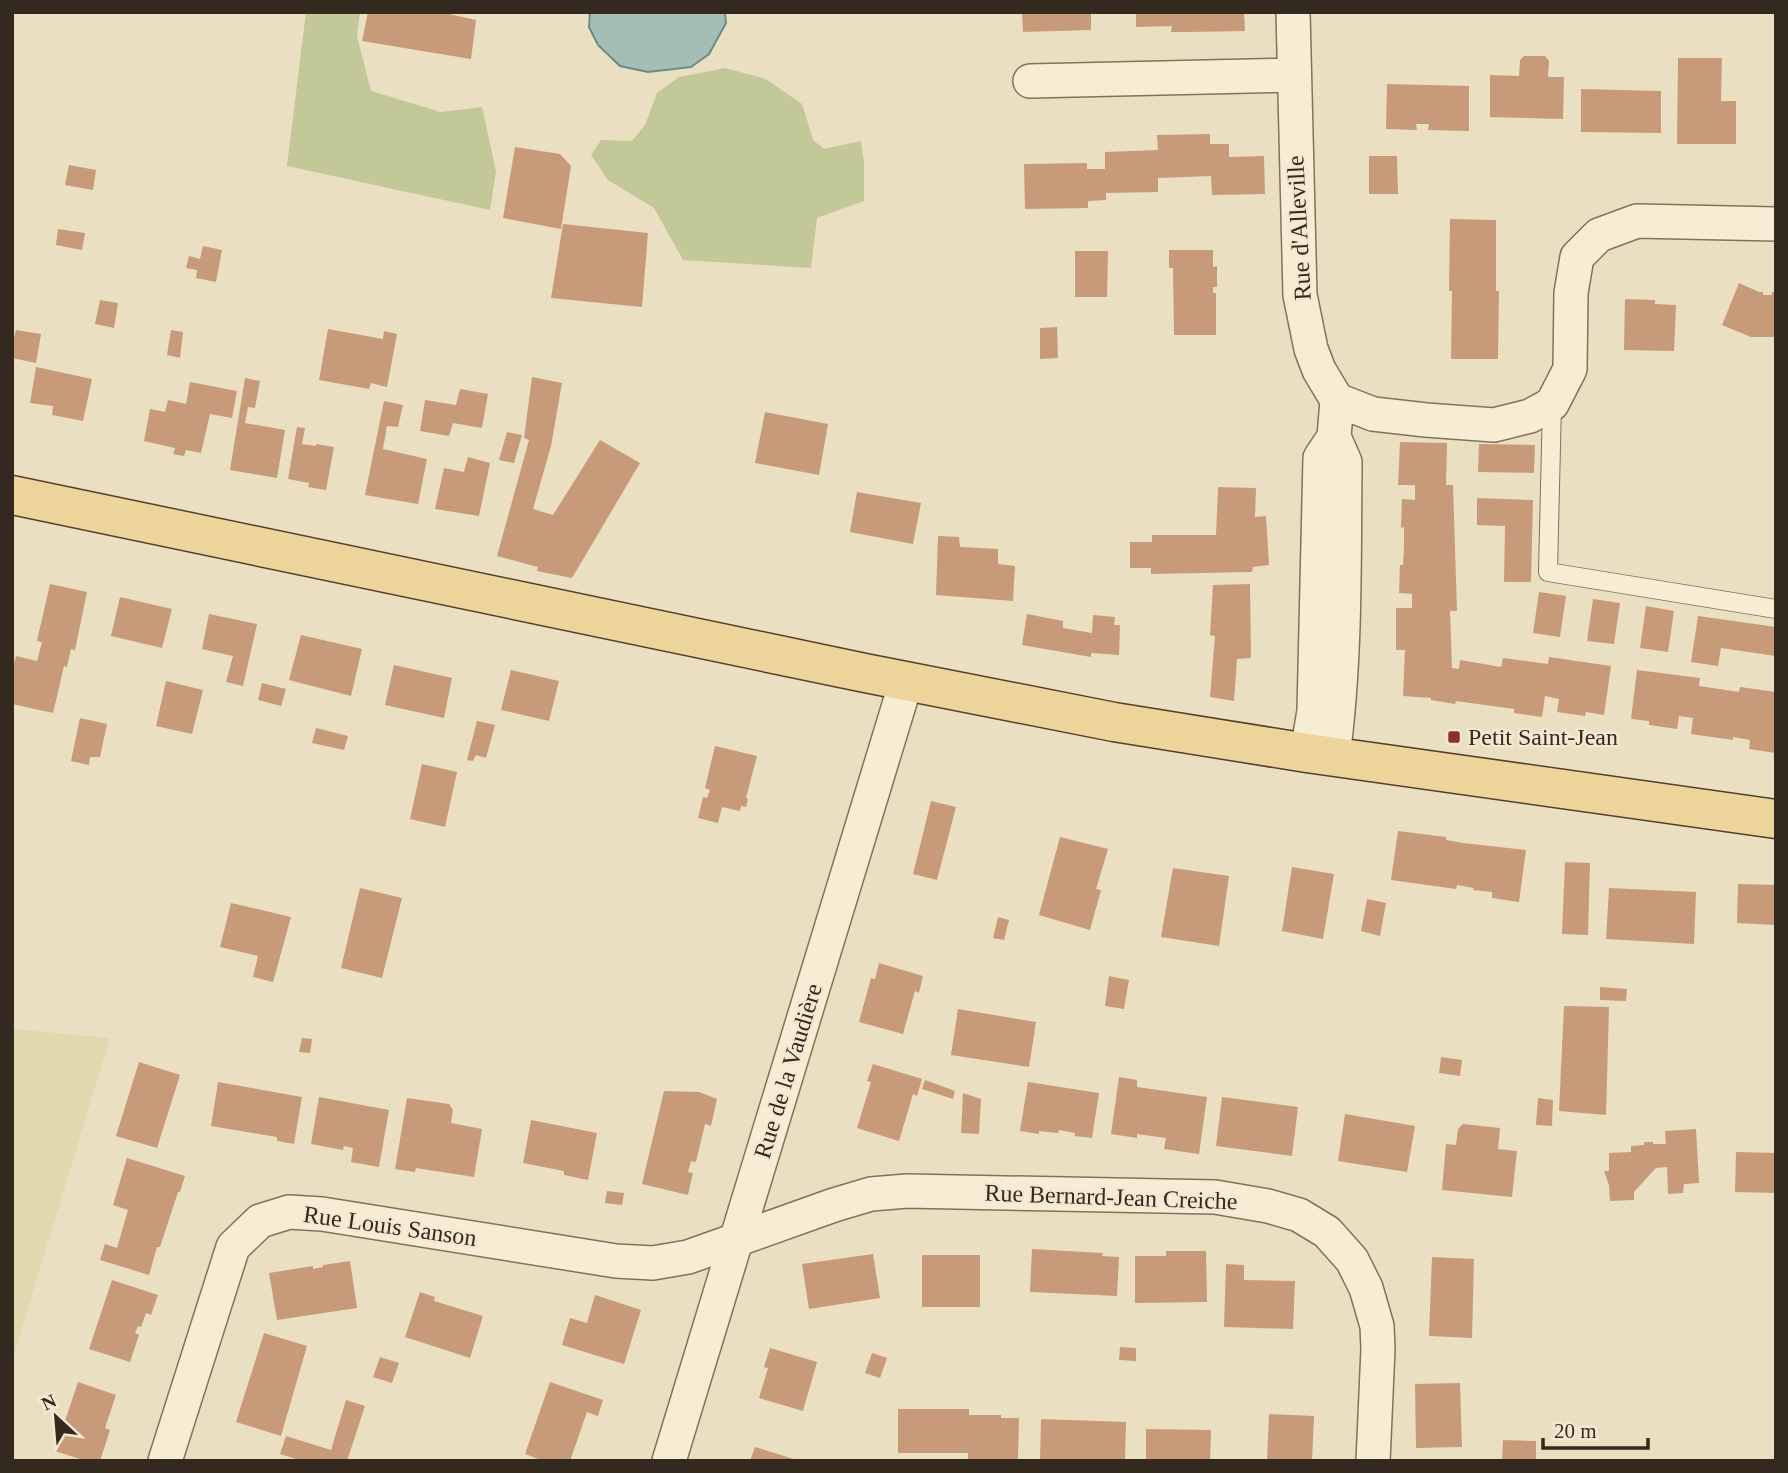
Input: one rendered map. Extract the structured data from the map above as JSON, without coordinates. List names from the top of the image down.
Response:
{
  "streets": {
    "street": [
      "Rue d'Alleville",
      "Rue de la Vaudière",
      "Rue Bernard-Jean Creiche",
      "Rue Louis Sanson"
    ]
  },
  "crossings": [
    ["Rue de la Vaudière", "Rue Bernard-Jean Creiche"],
    ["Rue de la Vaudière", "Rue Louis Sanson"],
    ["Rue Bernard-Jean Creiche", "Rue Louis Sanson"]
  ],
  "places": {
    "transit": ["Petit Saint-Jean"]
  },
  "scale_bar": "20 m",
  "north": "top left"
}
